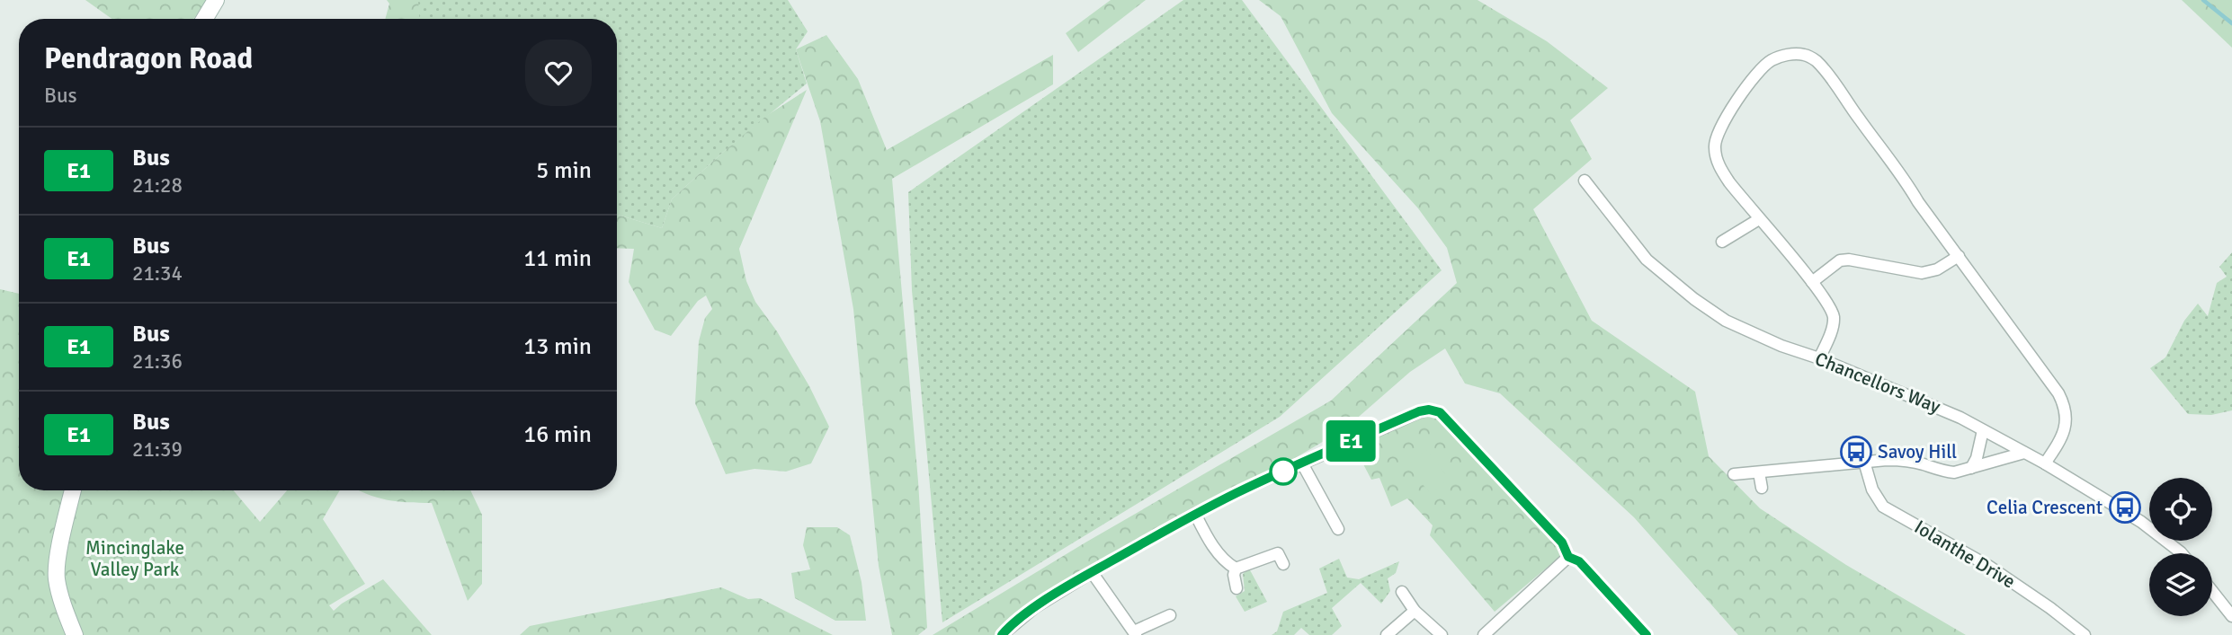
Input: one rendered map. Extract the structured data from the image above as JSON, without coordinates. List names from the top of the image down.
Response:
{
  "streets": {
    "street": ["Chancellors Way", "Iolanthe Drive"]
  },
  "parks": ["Mincinglake Valley Park"],
  "places": {
    "bus stop": ["Savoy Hill", "Celia Crescent"]
  },
  "lines": ["bus line E1"],
  "page": {
    "on_map": "E1",
    "heading": ["Pendragon Road", "Bus"],
    "list": [
      {
        "mark": "E1",
        "name": "Bus",
        "note": "21:28",
        "value": "5 min"
      },
      {
        "mark": "E1",
        "name": "Bus",
        "note": "21:34",
        "value": "11 min"
      },
      {
        "mark": "E1",
        "name": "Bus",
        "note": "21:36",
        "value": "13 min"
      },
      {
        "mark": "E1",
        "name": "Bus",
        "note": "21:39",
        "value": "16 min"
      }
    ]
  }
}
